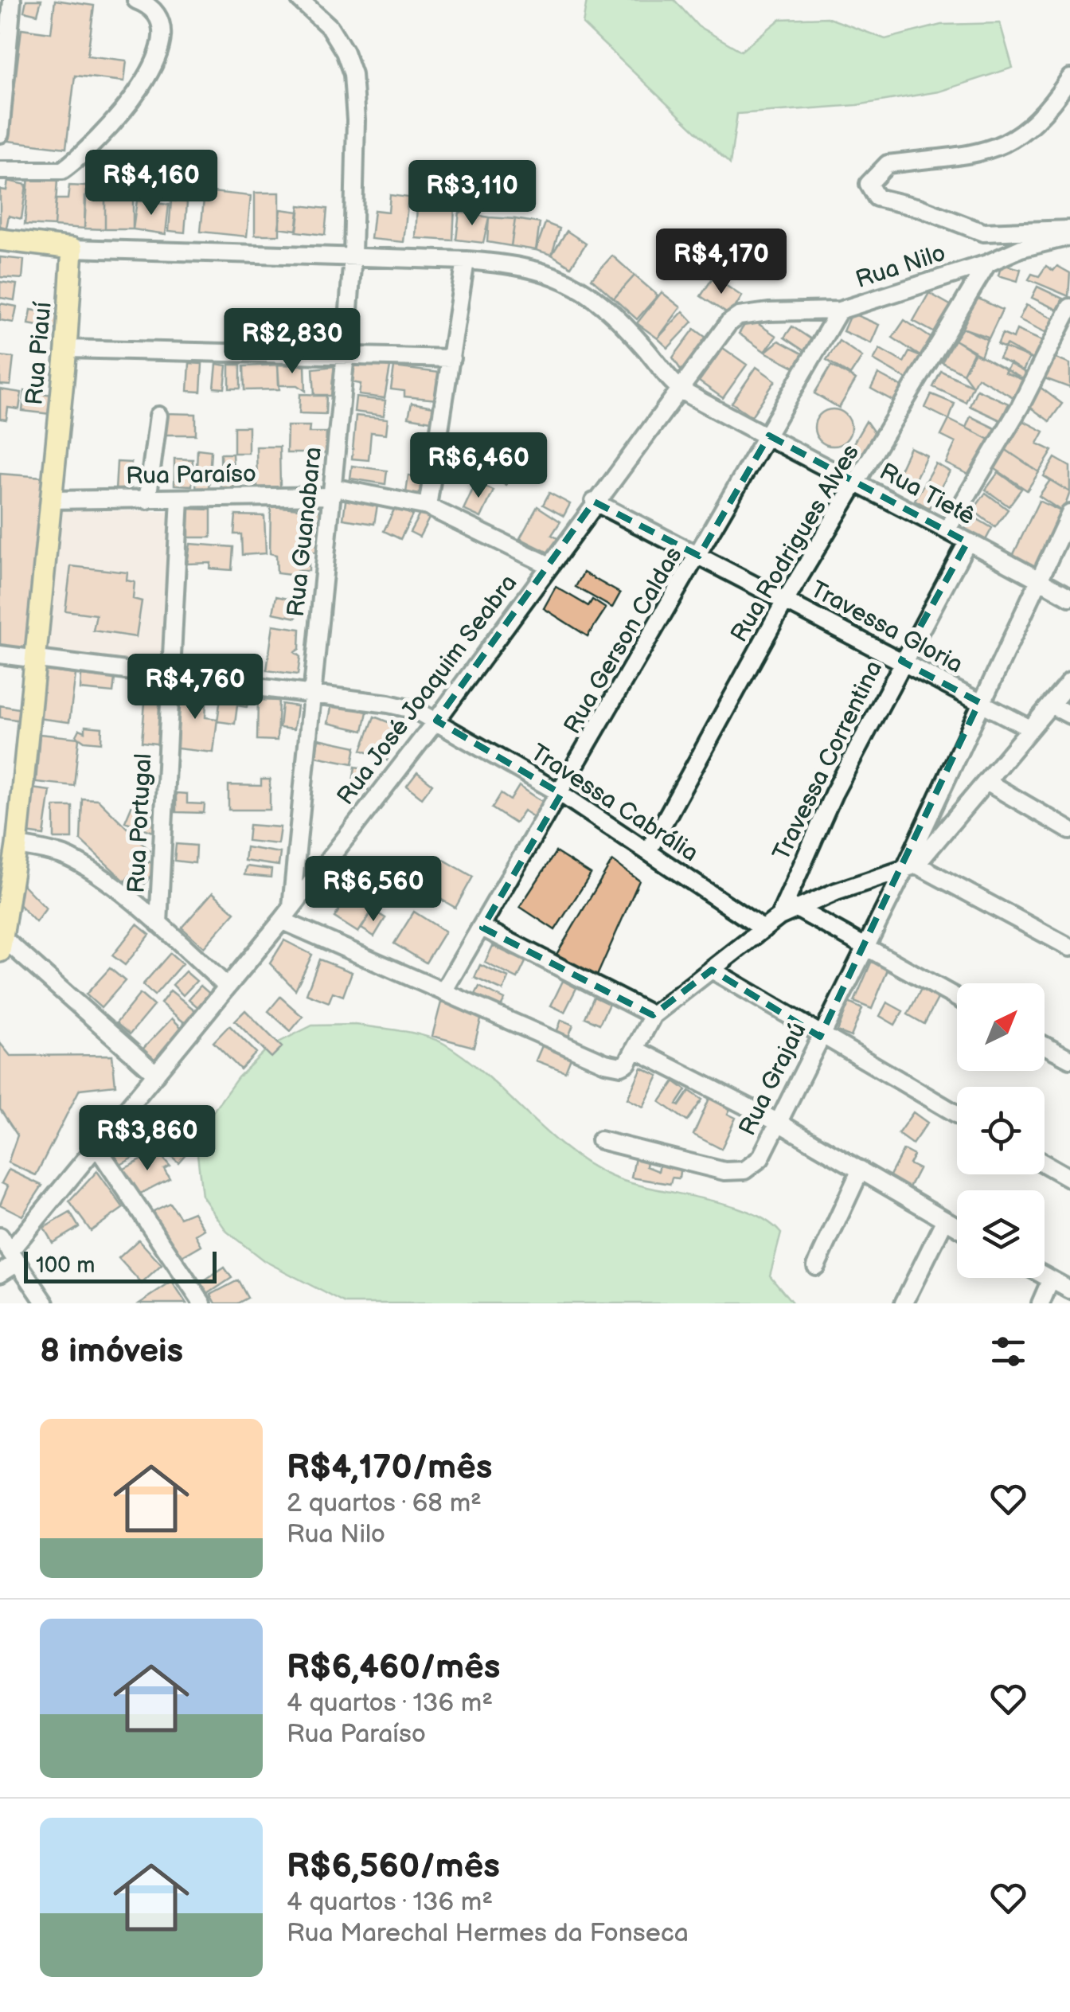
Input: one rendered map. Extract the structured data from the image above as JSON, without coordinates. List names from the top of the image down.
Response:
{
  "streets": {
    "main road": ["Rua Piauí"],
    "street": [
      "Rua Nilo",
      "Rua Paraíso",
      "Rua Tietê",
      "Rua Guanabara",
      "Rua Rodrigues Alves",
      "Travessa Gloria",
      "Rua Gerson Caldas",
      "Rua José Joaquim Seabra",
      "Travessa Correntina",
      "Travessa Cabrália",
      "Rua Portugal",
      "Rua Grajaú"
    ]
  },
  "crossings": [
    ["Rua Nilo", "Rua Tietê"],
    ["Rua Nilo", "Rua Rodrigues Alves"],
    ["Rua Nilo", "Rua Gerson Caldas"],
    ["Rua Nilo", "Rua José Joaquim Seabra"],
    ["Rua Piauí", "Rua Paraíso"],
    ["Rua Piauí", "Travessa Cabrália"],
    ["Rua Paraíso", "Rua Guanabara"],
    ["Rua Paraíso", "Rua José Joaquim Seabra"],
    ["Rua Paraíso", "Rua Portugal"],
    ["Rua Tietê", "Rua Rodrigues Alves"],
    ["Rua Tietê", "Rua Gerson Caldas"],
    ["Rua Tietê", "Travessa Correntina"],
    ["Rua Guanabara", "Rua José Joaquim Seabra"],
    ["Rua Guanabara", "Travessa Cabrália"],
    ["Rua Rodrigues Alves", "Travessa Gloria"],
    ["Rua Rodrigues Alves", "Travessa Cabrália"],
    ["Travessa Gloria", "Rua Gerson Caldas"],
    ["Travessa Gloria", "Rua José Joaquim Seabra"],
    ["Travessa Gloria", "Travessa Correntina"],
    ["Rua Gerson Caldas", "Travessa Cabrália"],
    ["Rua José Joaquim Seabra", "Travessa Cabrália"],
    ["Travessa Cabrália", "Rua Portugal"]
  ],
  "scale_bar": "100 m",
  "north": "top right",
  "page": {
    "price": [
      "R$4,160",
      "R$3,110",
      "R$4,170",
      "R$2,830",
      "R$6,460",
      "R$4,760",
      "R$6,560",
      "R$3,860"
    ],
    "scale": "100 m",
    "heading": "8 imóveis",
    "list": [
      {
        "name": "R$4,170/mês",
        "note": "2 quartos · 68 m² · Rua Nilo"
      },
      {
        "name": "R$6,460/mês",
        "note": "4 quartos · 136 m² · Rua Paraíso"
      },
      {
        "name": "R$6,560/mês",
        "note": "4 quartos · 136 m² · Rua Marechal Hermes da Fonseca"
      }
    ]
  }
}
